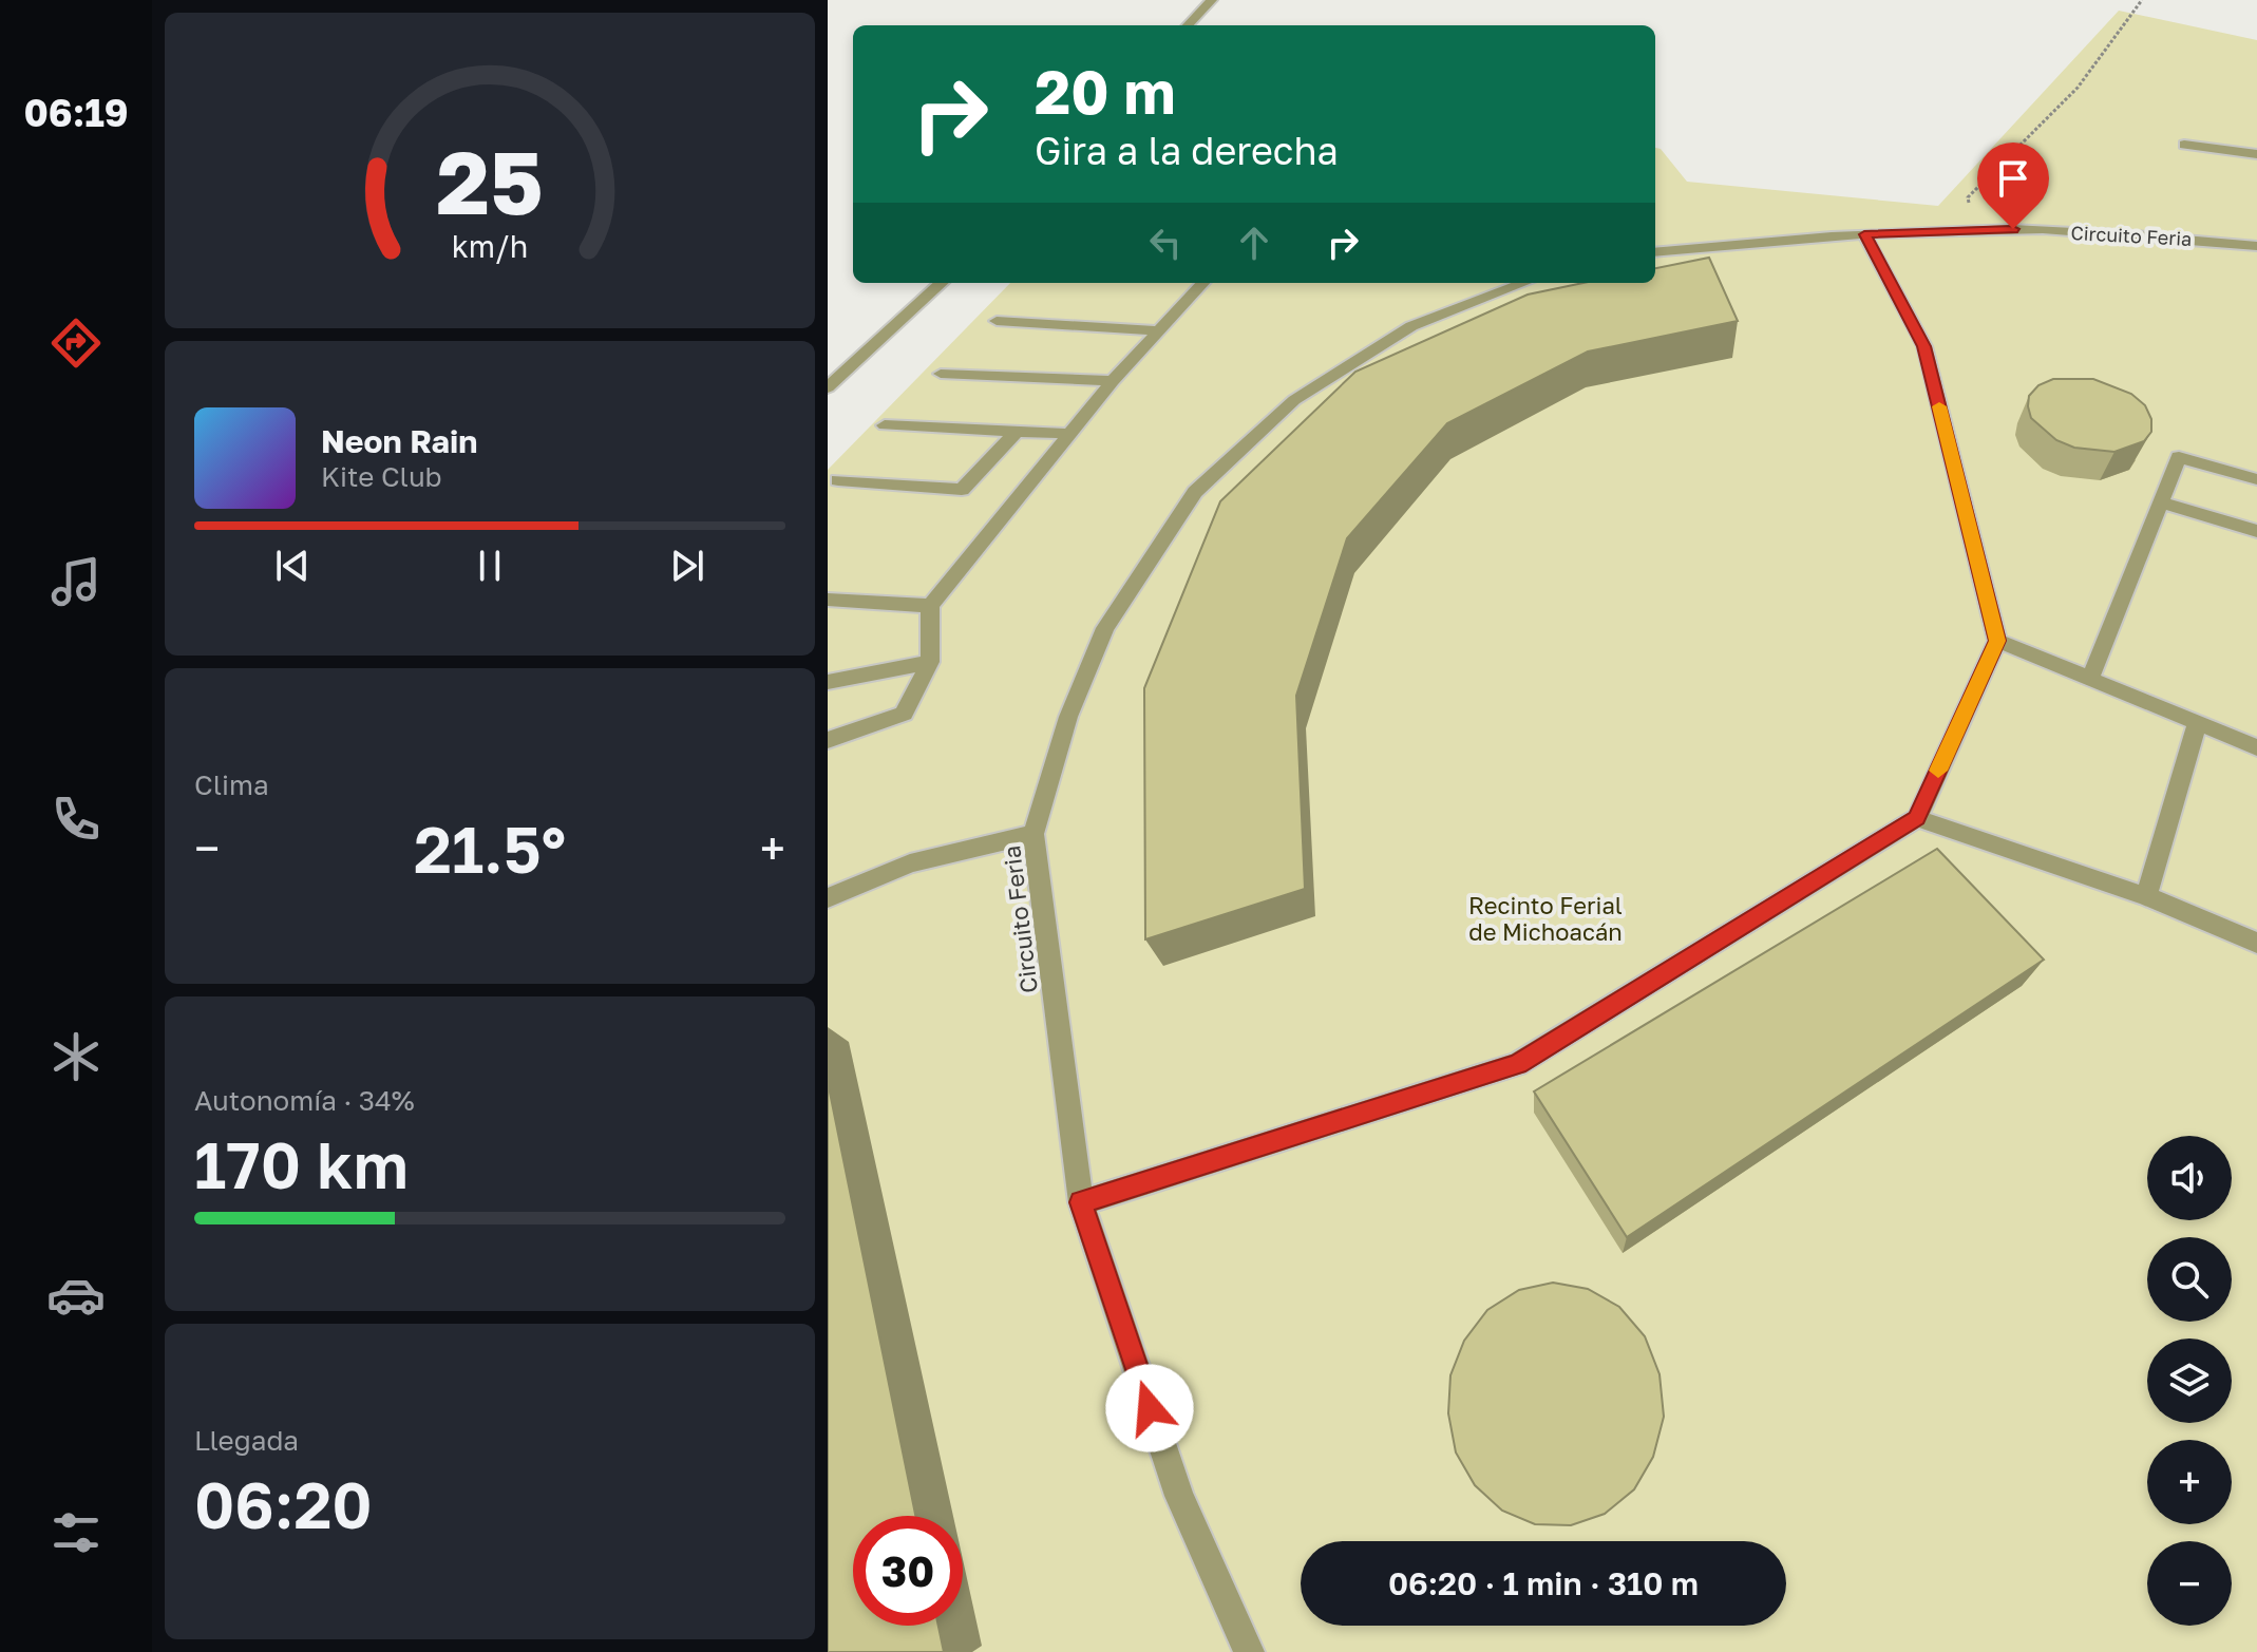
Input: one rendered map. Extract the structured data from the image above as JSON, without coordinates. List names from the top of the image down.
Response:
{
  "streets": {
    "street": ["Circuito Feria"]
  },
  "parks": ["Recinto Ferial de Michoacán"],
  "page": {
    "tabs": "06:19",
    "turn": ["20 m", "Gira a la derecha"],
    "song": ["Neon Rain", "Kite Club"],
    "tile": [
      "Clima",
      ["Autonomía · 34%", "170 km"],
      ["Llegada", "06:20"]
    ],
    "heat": ["−", "21.5°", "+"],
    "map_buttons": ["+", "−"],
    "limit": "30",
    "trip": "06:20 · 1 min · 310 m",
    "gauge": ["25", "km/h"]
  }
}
